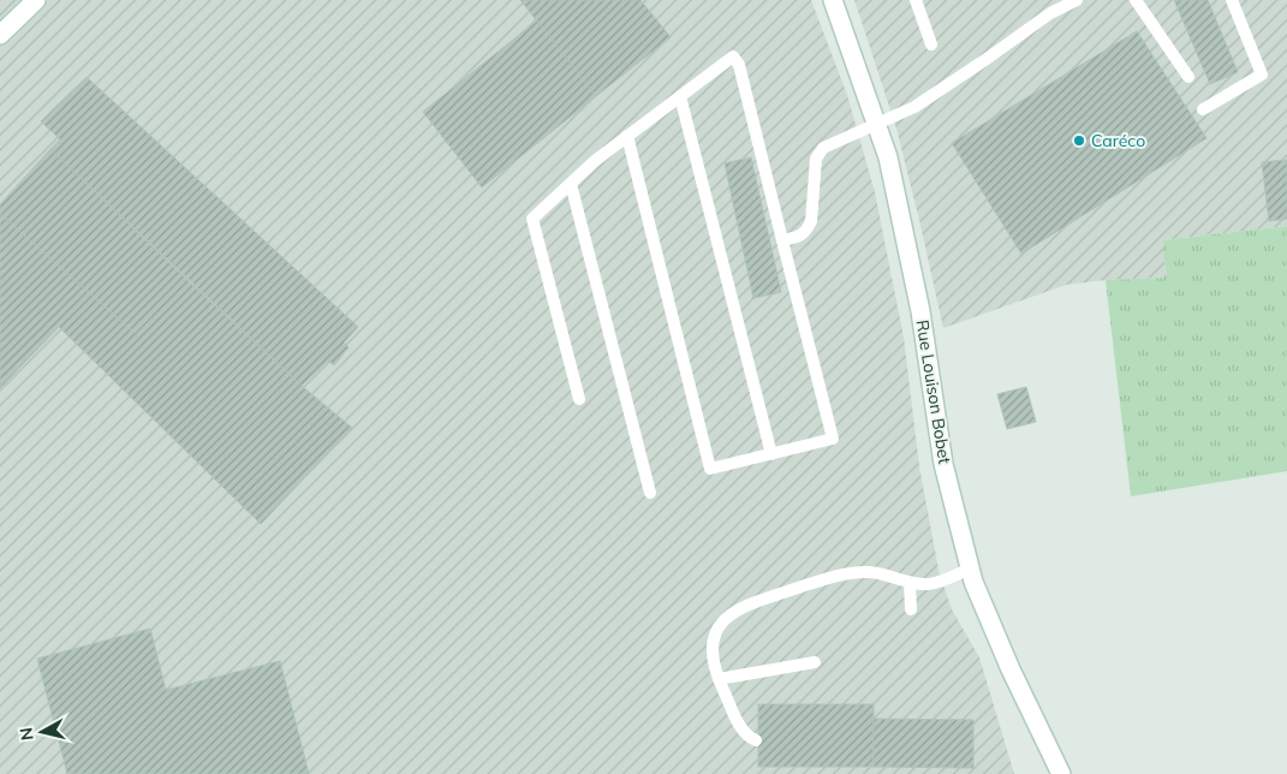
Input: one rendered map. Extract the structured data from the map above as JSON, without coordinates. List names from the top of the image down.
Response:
{
  "streets": {
    "street": ["Rue Louison Bobet"]
  },
  "places": ["Caréco"],
  "north": "left"
}
